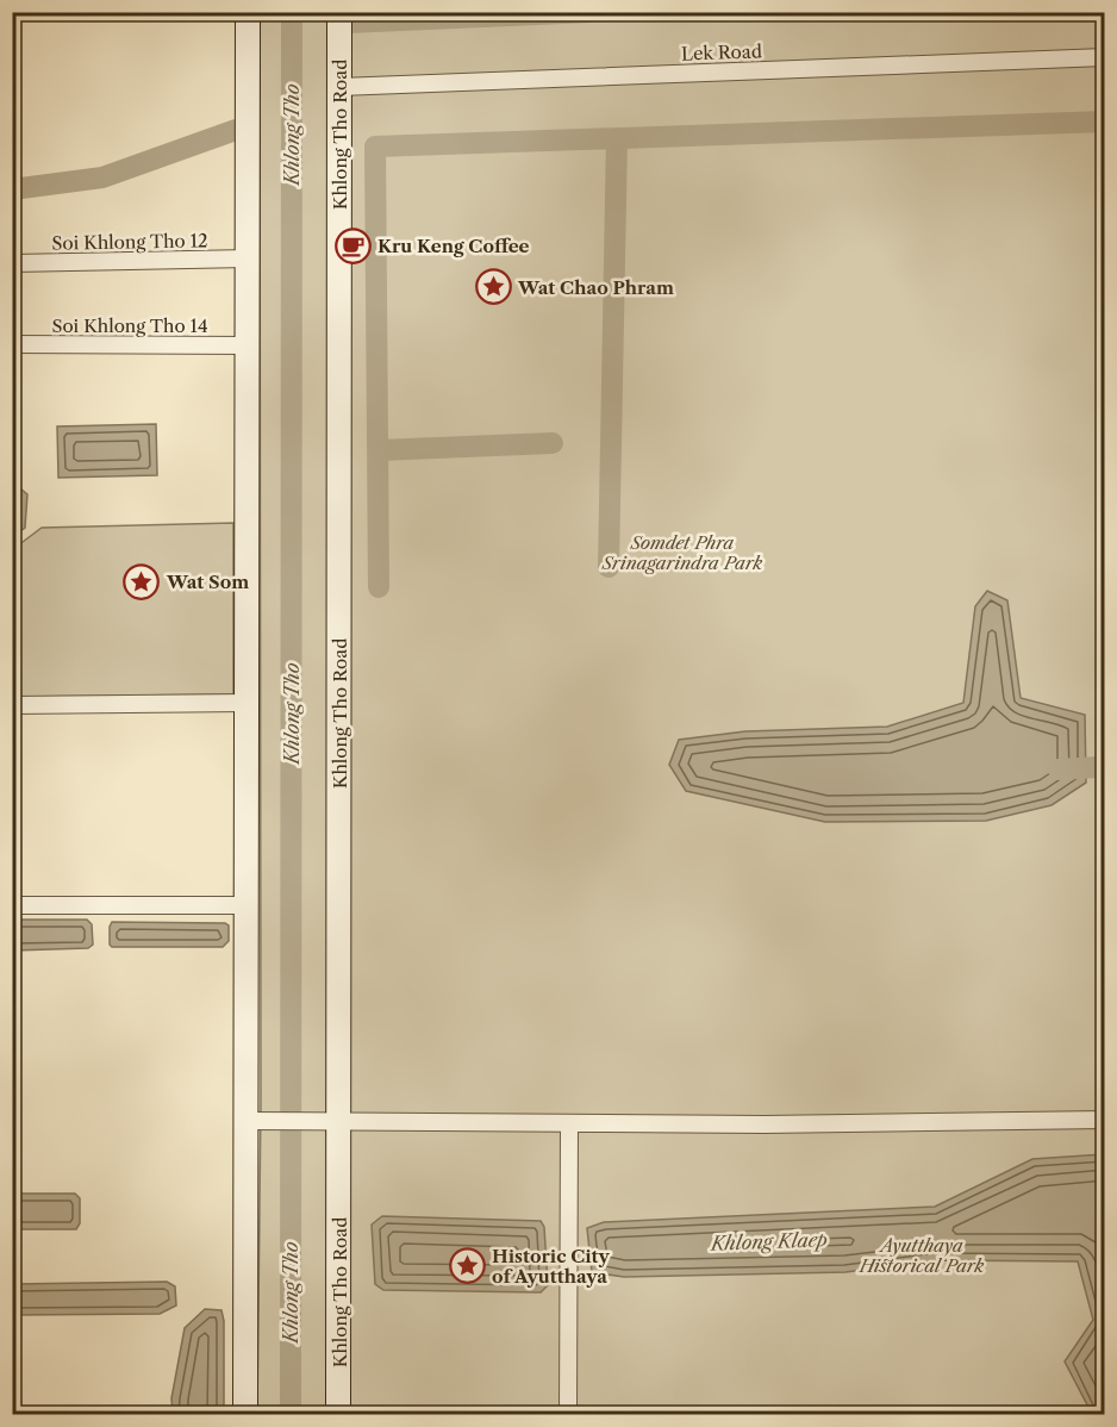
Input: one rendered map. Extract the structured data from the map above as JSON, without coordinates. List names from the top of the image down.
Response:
{
  "streets": {
    "street": [
      "Lek Road",
      "Khlong Tho Road",
      "Soi Khlong Tho 12",
      "Soi Khlong Tho 14"
    ]
  },
  "crossings": [
    ["Lek Road", "Khlong Tho Road"]
  ],
  "water": ["Khlong Tho", "Khlong Klaep"],
  "parks": ["Somdet Phra Srinagarindra Park", "Ayutthaya Historical Park"],
  "places": {
    "cafe": ["Kru Keng Coffee"],
    "place": ["Wat Chao Phram", "Wat Som", "Historic City of Ayutthaya"]
  }
}
